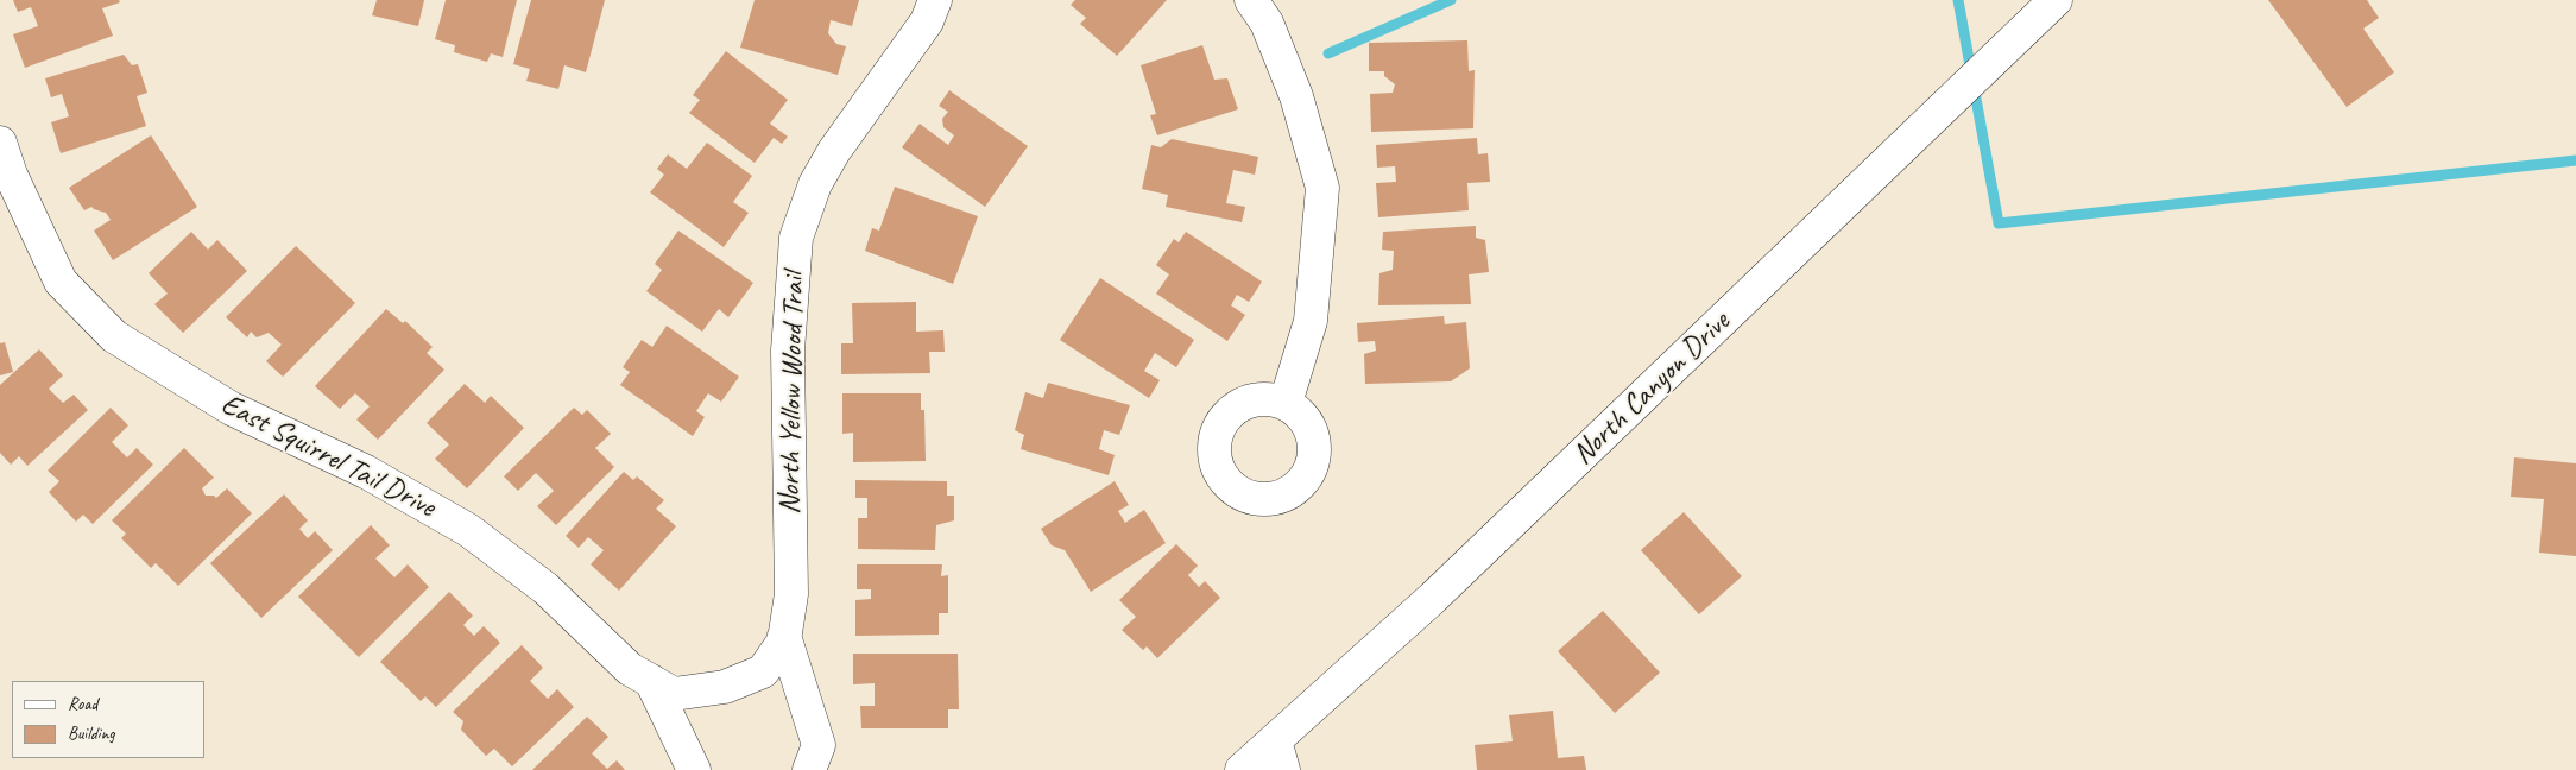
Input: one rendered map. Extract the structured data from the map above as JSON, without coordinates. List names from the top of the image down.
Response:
{
  "streets": {
    "street": ["North Canyon Drive", "North Yellow Wood Trail", "East Squirrel Tail Drive"]
  },
  "crossings": [
    ["North Yellow Wood Trail", "East Squirrel Tail Drive"]
  ],
  "legend": ["Road", "Building"]
}
